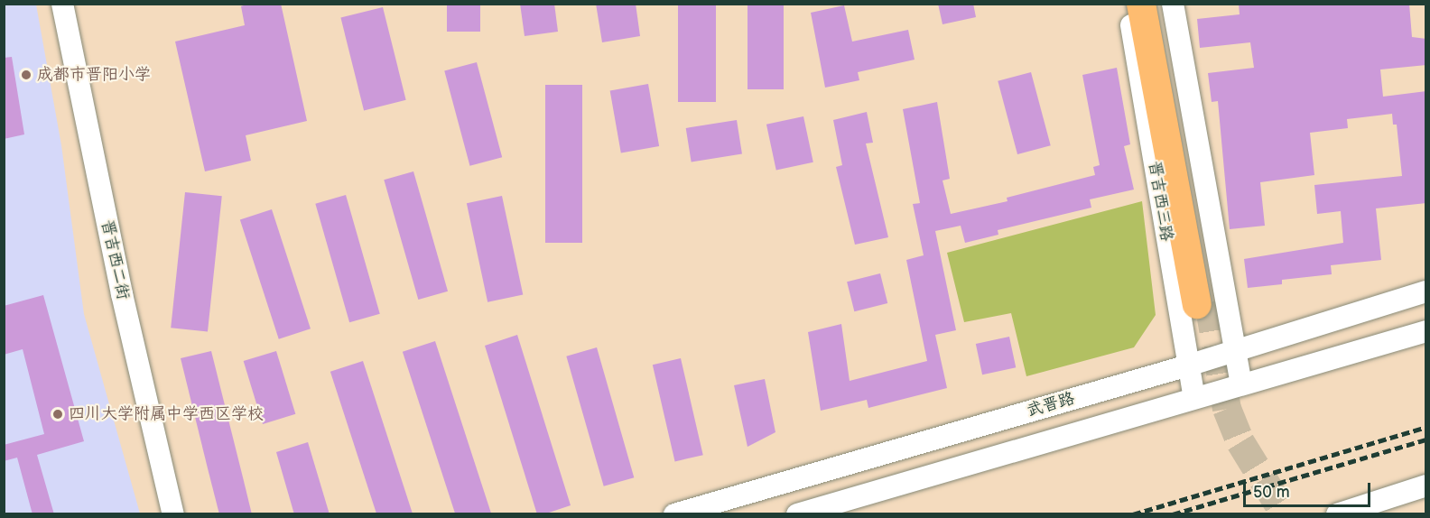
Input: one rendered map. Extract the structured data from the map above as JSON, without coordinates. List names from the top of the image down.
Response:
{
  "streets": {
    "main road": ["晋吉西三路"],
    "street": ["晋吉西二街", "武晋路"]
  },
  "crossings": [
    ["晋吉西三路", "武晋路"]
  ],
  "places": ["成都市晋阳小学", "四川大学附属中学西区学校"],
  "scale_bar": "50 m"
}
